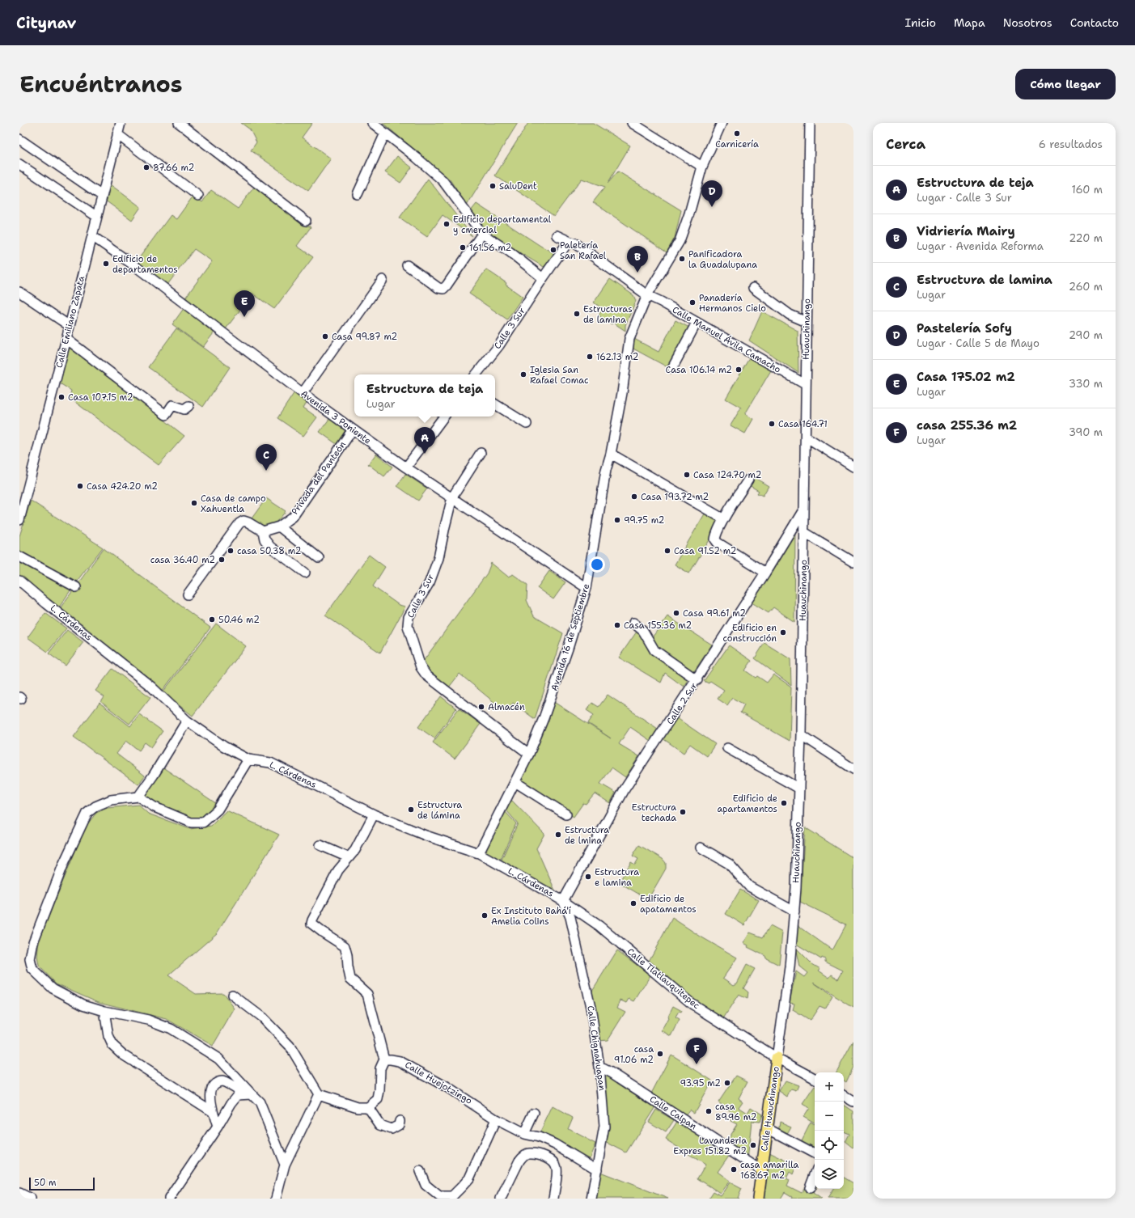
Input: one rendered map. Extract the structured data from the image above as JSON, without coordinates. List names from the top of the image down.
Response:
{
  "streets": {
    "main road": ["Calle Huauchinango"],
    "street": [
      "Calle Emiliano Zapata",
      "Calle 3 Sur",
      "Huauchinango",
      "Calle Manuel Ávila Camacho",
      "Avenida 3 Poniente",
      "Privada del Panteón",
      "L. Cárdenas",
      "Avenida 16 de Septiembre",
      "Calle 2 Sur",
      "Calle Tlatlauquitepec",
      "Calle Chignahuapan",
      "Calle Huejotzingo",
      "Calle Calpan"
    ]
  },
  "crossings": [
    ["Calle Emiliano Zapata", "Avenida 3 Poniente"],
    ["Calle 3 Sur", "Calle Manuel Ávila Camacho"],
    ["Calle 3 Sur", "Avenida 3 Poniente"],
    ["Calle 3 Sur", "Avenida 16 de Septiembre"],
    ["Huauchinango", "Calle Manuel Ávila Camacho"],
    ["Huauchinango", "Calle 2 Sur"],
    ["Huauchinango", "Calle Tlatlauquitepec"],
    ["Huauchinango", "Calle Huauchinango"],
    ["Calle Manuel Ávila Camacho", "Avenida 16 de Septiembre"],
    ["Avenida 3 Poniente", "Privada del Panteón"],
    ["Avenida 3 Poniente", "Avenida 16 de Septiembre"],
    ["L. Cárdenas", "Avenida 16 de Septiembre"],
    ["L. Cárdenas", "Calle 2 Sur"],
    ["L. Cárdenas", "Calle Tlatlauquitepec"],
    ["L. Cárdenas", "Calle Chignahuapan"],
    ["Calle 2 Sur", "Calle Tlatlauquitepec"],
    ["Calle 2 Sur", "Calle Chignahuapan"],
    ["Calle Tlatlauquitepec", "Calle Chignahuapan"],
    ["Calle Tlatlauquitepec", "Calle Huauchinango"],
    ["Calle Chignahuapan", "Calle Huejotzingo"],
    ["Calle Chignahuapan", "Calle Calpan"],
    ["Calle Huauchinango", "Calle Calpan"]
  ],
  "places": [
    "Carnicería",
    "87.66 m2",
    "SaluDent",
    "Edificio departamental y cmercial",
    "161.56 m2",
    "Paletería San Rafael",
    "Panificadora la Guadalupana",
    "Edificio de departamentos",
    "Panadería Hermanos Cielo",
    "Estructuras de lamina",
    "Casa 99.87 m2",
    "162.13 m2",
    "Casa 106.14 m2",
    "Iglesia San Rafael Comac",
    "Casa 107.15 m2",
    "Casa 164.71",
    "Casa 124.70 m2",
    "Casa 424.20 m2",
    "Casa 193.72 m2",
    "Casa de campo Xahuentla",
    "99.75 m2",
    "casa 50.38 m2",
    "Casa 91.52 m2",
    "casa 36.40 m2",
    "Casa 99.61 m2",
    "50.46 m2",
    "Casa 155.36 m2",
    "Edificio en construcción",
    "Almacén",
    "Edificio de apartamentos",
    "Estructura de lámina",
    "Estructura techada",
    "Estructura de lmina",
    "Estructura e lamina",
    "Edificio de apatamentos",
    "Ex Instituto Bahá'í Amelia Colins",
    "casa 91.06 m2",
    "93.95 m2",
    "casa 89.96 m2",
    "Lavanderia Expres 151.82 m2",
    "casa amarilla 168.67 m2"
  ],
  "scale_bar": "50 m",
  "page": {
    "header": "Citynav",
    "nav": [
      "Inicio",
      "Mapa",
      "Nosotros",
      "Contacto"
    ],
    "title": "Encuéntranos",
    "buttons": "Cómo llegar",
    "heading": ["Cerca", "6 resultados"],
    "list": [
      {
        "mark": "A",
        "name": "Estructura de teja",
        "note": "Lugar · Calle 3 Sur",
        "value": "160 m"
      },
      {
        "mark": "B",
        "name": "Vidriería Mairy",
        "note": "Lugar · Avenida Reforma",
        "value": "220 m"
      },
      {
        "mark": "C",
        "name": "Estructura de lamina",
        "note": "Lugar",
        "value": "260 m"
      },
      {
        "mark": "D",
        "name": "Pastelería Sofy",
        "note": "Lugar · Calle 5 de Mayo",
        "value": "290 m"
      },
      {
        "mark": "E",
        "name": "Casa 175.02 m2",
        "note": "Lugar",
        "value": "330 m"
      },
      {
        "mark": "F",
        "name": "casa 255.36 m2",
        "note": "Lugar",
        "value": "390 m"
      }
    ],
    "pins": [
      "D",
      "B",
      "E",
      "A",
      "C",
      "F"
    ],
    "popup": ["Estructura de teja", "Lugar"],
    "map_buttons": ["+", "−"],
    "scale": "50 m"
  }
}
